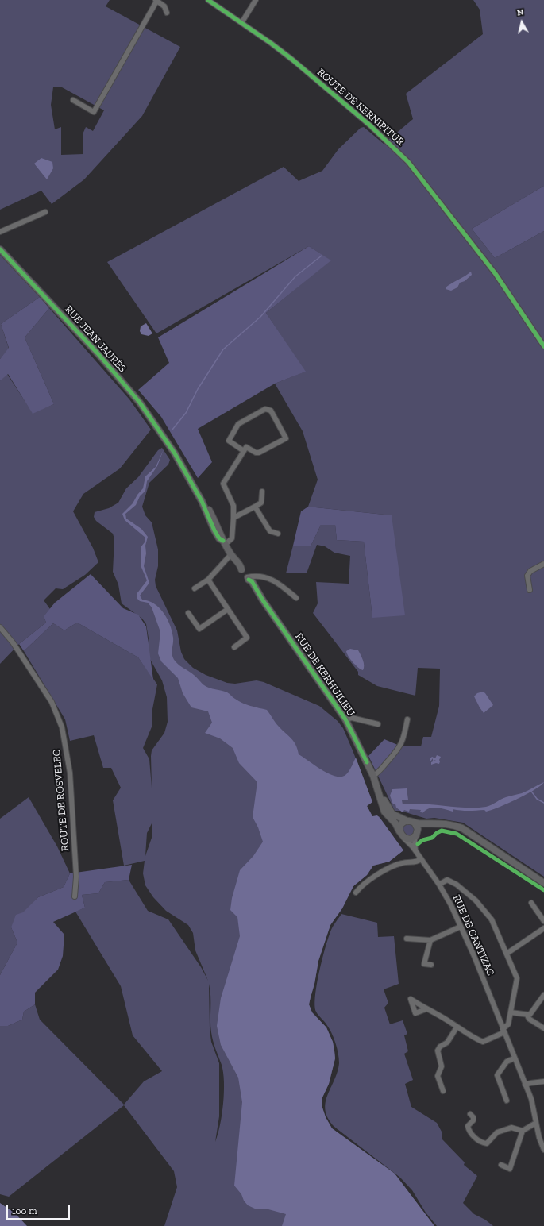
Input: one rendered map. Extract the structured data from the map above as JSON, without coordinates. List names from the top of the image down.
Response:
{
  "streets": {
    "main road": ["RUE JEAN JAURÈS", "RUE DE KERHUILIEU"],
    "street": ["ROUTE DE KERNIPITUR", "ROUTE DE ROSVELEC", "RUE DE CANTIZAC"]
  },
  "crossings": [
    ["RUE DE KERHUILIEU", "RUE DE CANTIZAC"]
  ],
  "scale_bar": "100 m",
  "north": "top"
}
